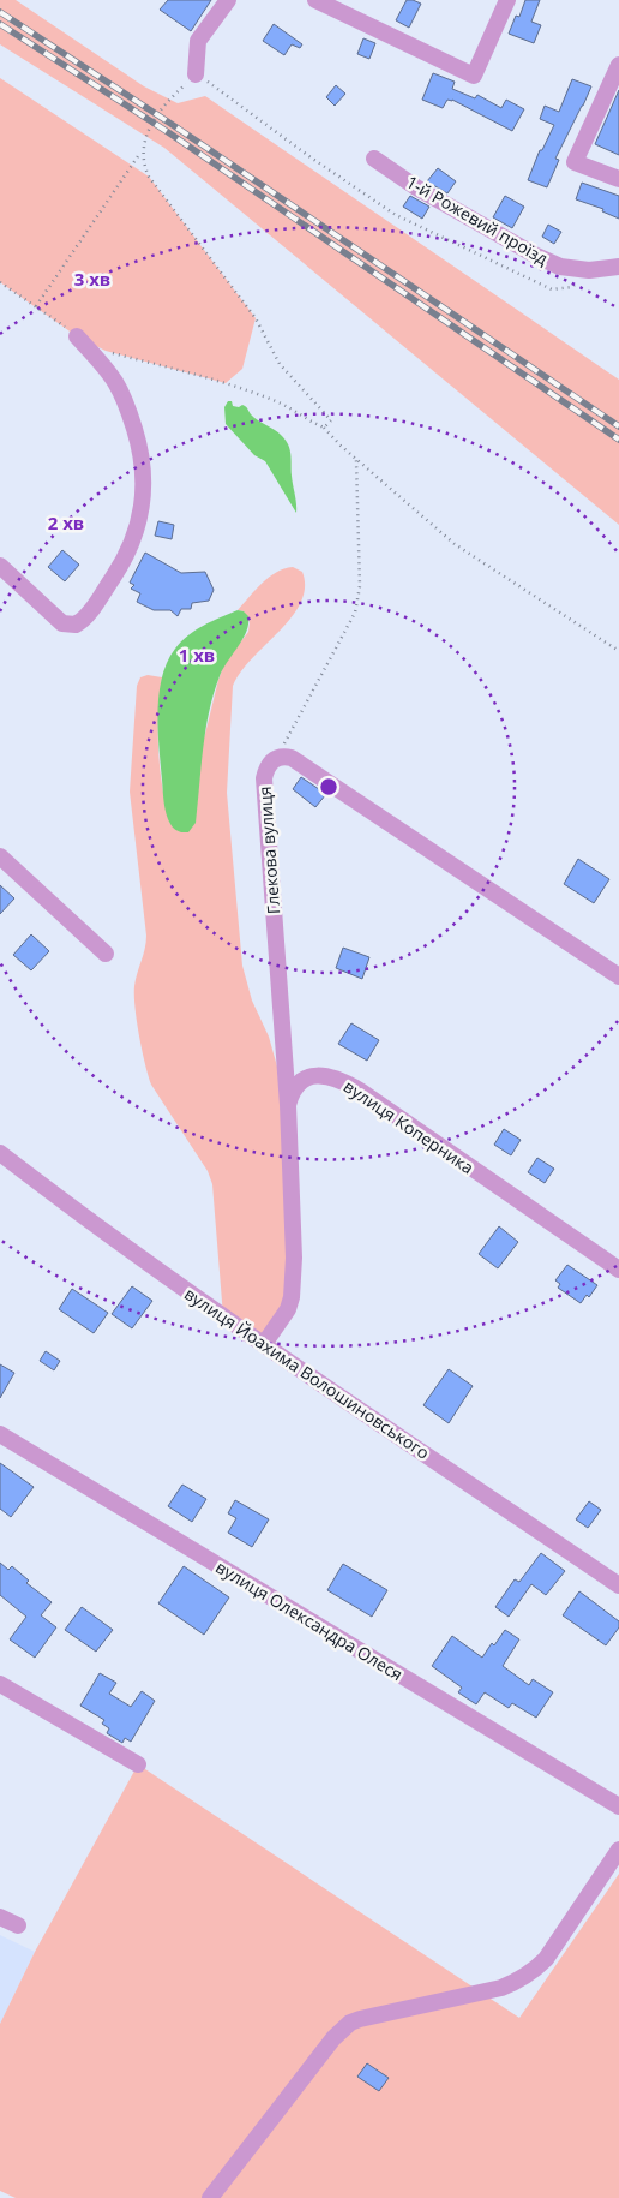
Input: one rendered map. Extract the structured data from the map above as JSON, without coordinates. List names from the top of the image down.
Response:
{
  "streets": {
    "street": [
      "1-й Рожевий проїзд",
      "Глекова вулиця",
      "вулиця Коперника",
      "вулиця Йоахима Волошиновського",
      "вулиця Олександра Олеся"
    ]
  },
  "crossings": [
    ["Глекова вулиця", "вулиця Коперника"]
  ],
  "rings": ["3 хв", "2 хв", "1 хв"]
}
